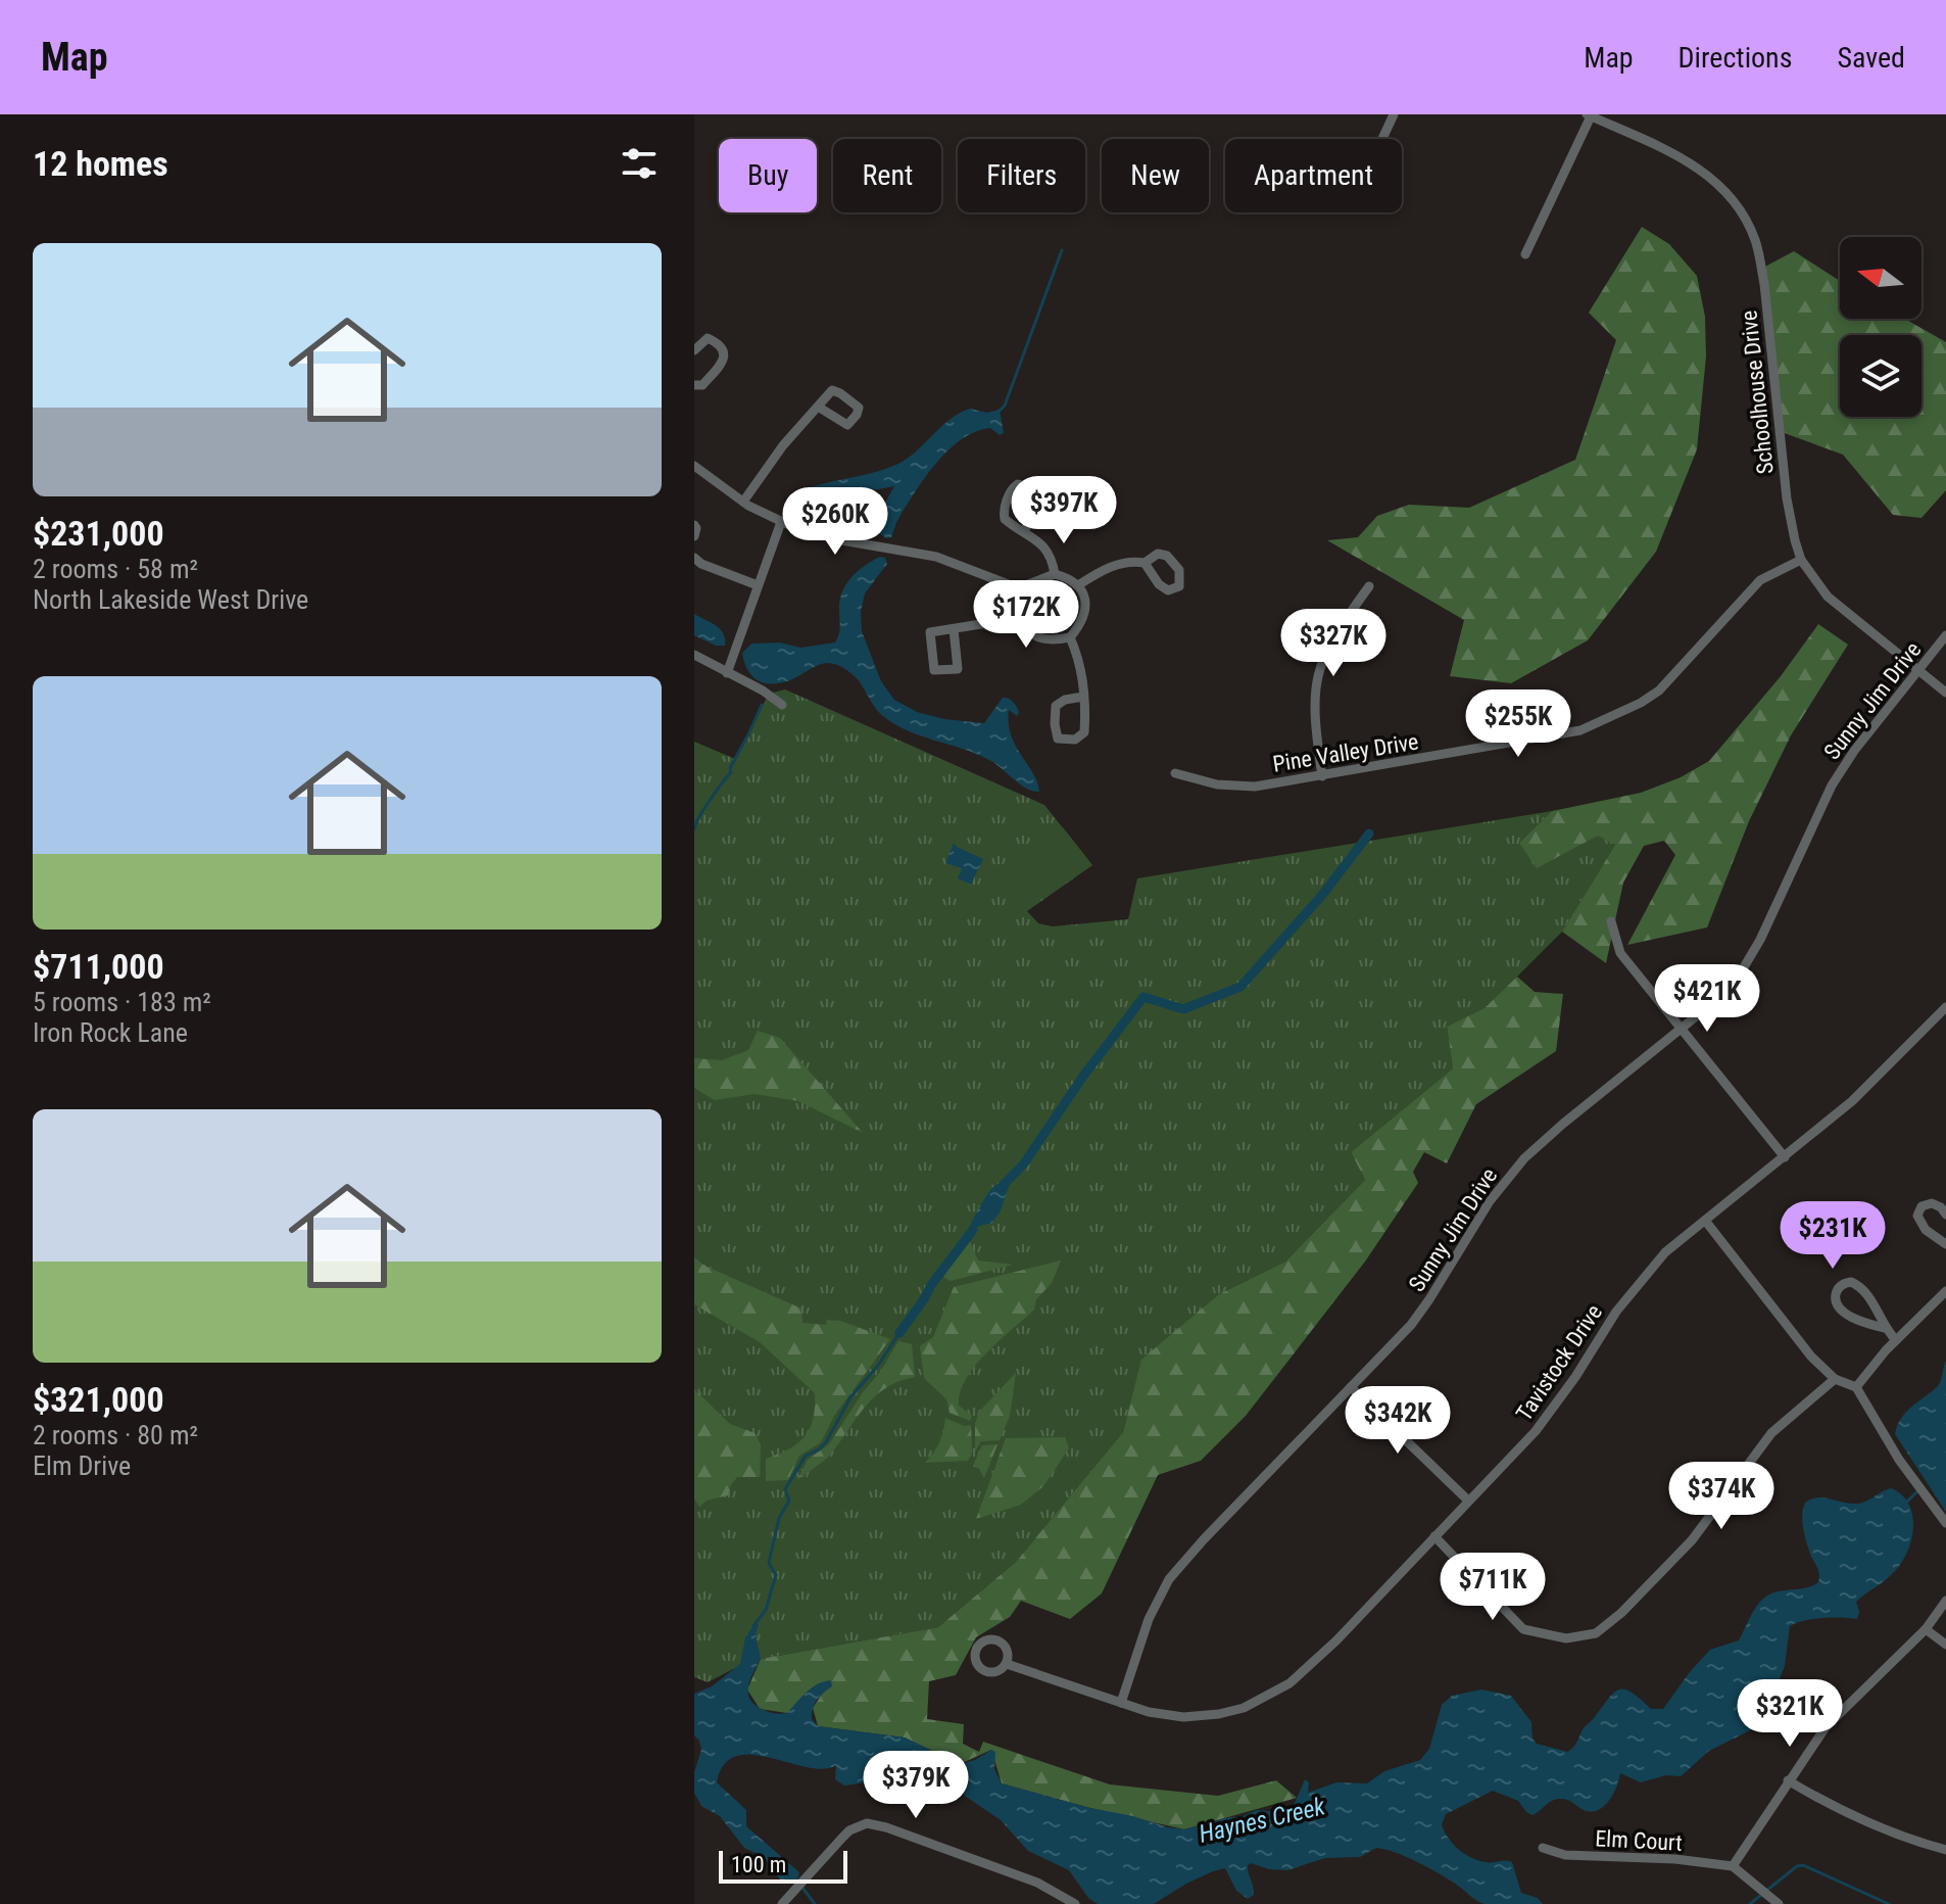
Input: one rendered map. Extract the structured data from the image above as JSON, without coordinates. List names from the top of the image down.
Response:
{
  "streets": {
    "street": [
      "Schoolhouse Drive",
      "Sunny Jim Drive",
      "Pine Valley Drive",
      "Tavistock Drive",
      "Elm Court"
    ]
  },
  "crossings": [
    ["Schoolhouse Drive", "Sunny Jim Drive"],
    ["Schoolhouse Drive", "Pine Valley Drive"],
    ["Sunny Jim Drive", "Tavistock Drive"]
  ],
  "water": ["Haynes Creek"],
  "scale_bar": "100 m",
  "north": "left",
  "page": {
    "header": "Map",
    "nav": ["Map", "Directions", "Saved"],
    "heading": "12 homes",
    "chip": [
      "Buy",
      "Rent",
      "Filters",
      "New",
      "Apartment"
    ],
    "list": [
      {
        "name": "$231,000",
        "note": "2 rooms · 58 m² · North Lakeside West Drive"
      },
      {
        "name": "$711,000",
        "note": "5 rooms · 183 m² · Iron Rock Lane"
      },
      {
        "name": "$321,000",
        "note": "2 rooms · 80 m² · Elm Drive"
      }
    ],
    "price": [
      "$397K",
      "$260K",
      "$172K",
      "$327K",
      "$255K",
      "$421K",
      "$231K",
      "$342K",
      "$374K",
      "$711K",
      "$321K",
      "$379K"
    ],
    "scale": "100 m"
  }
}
